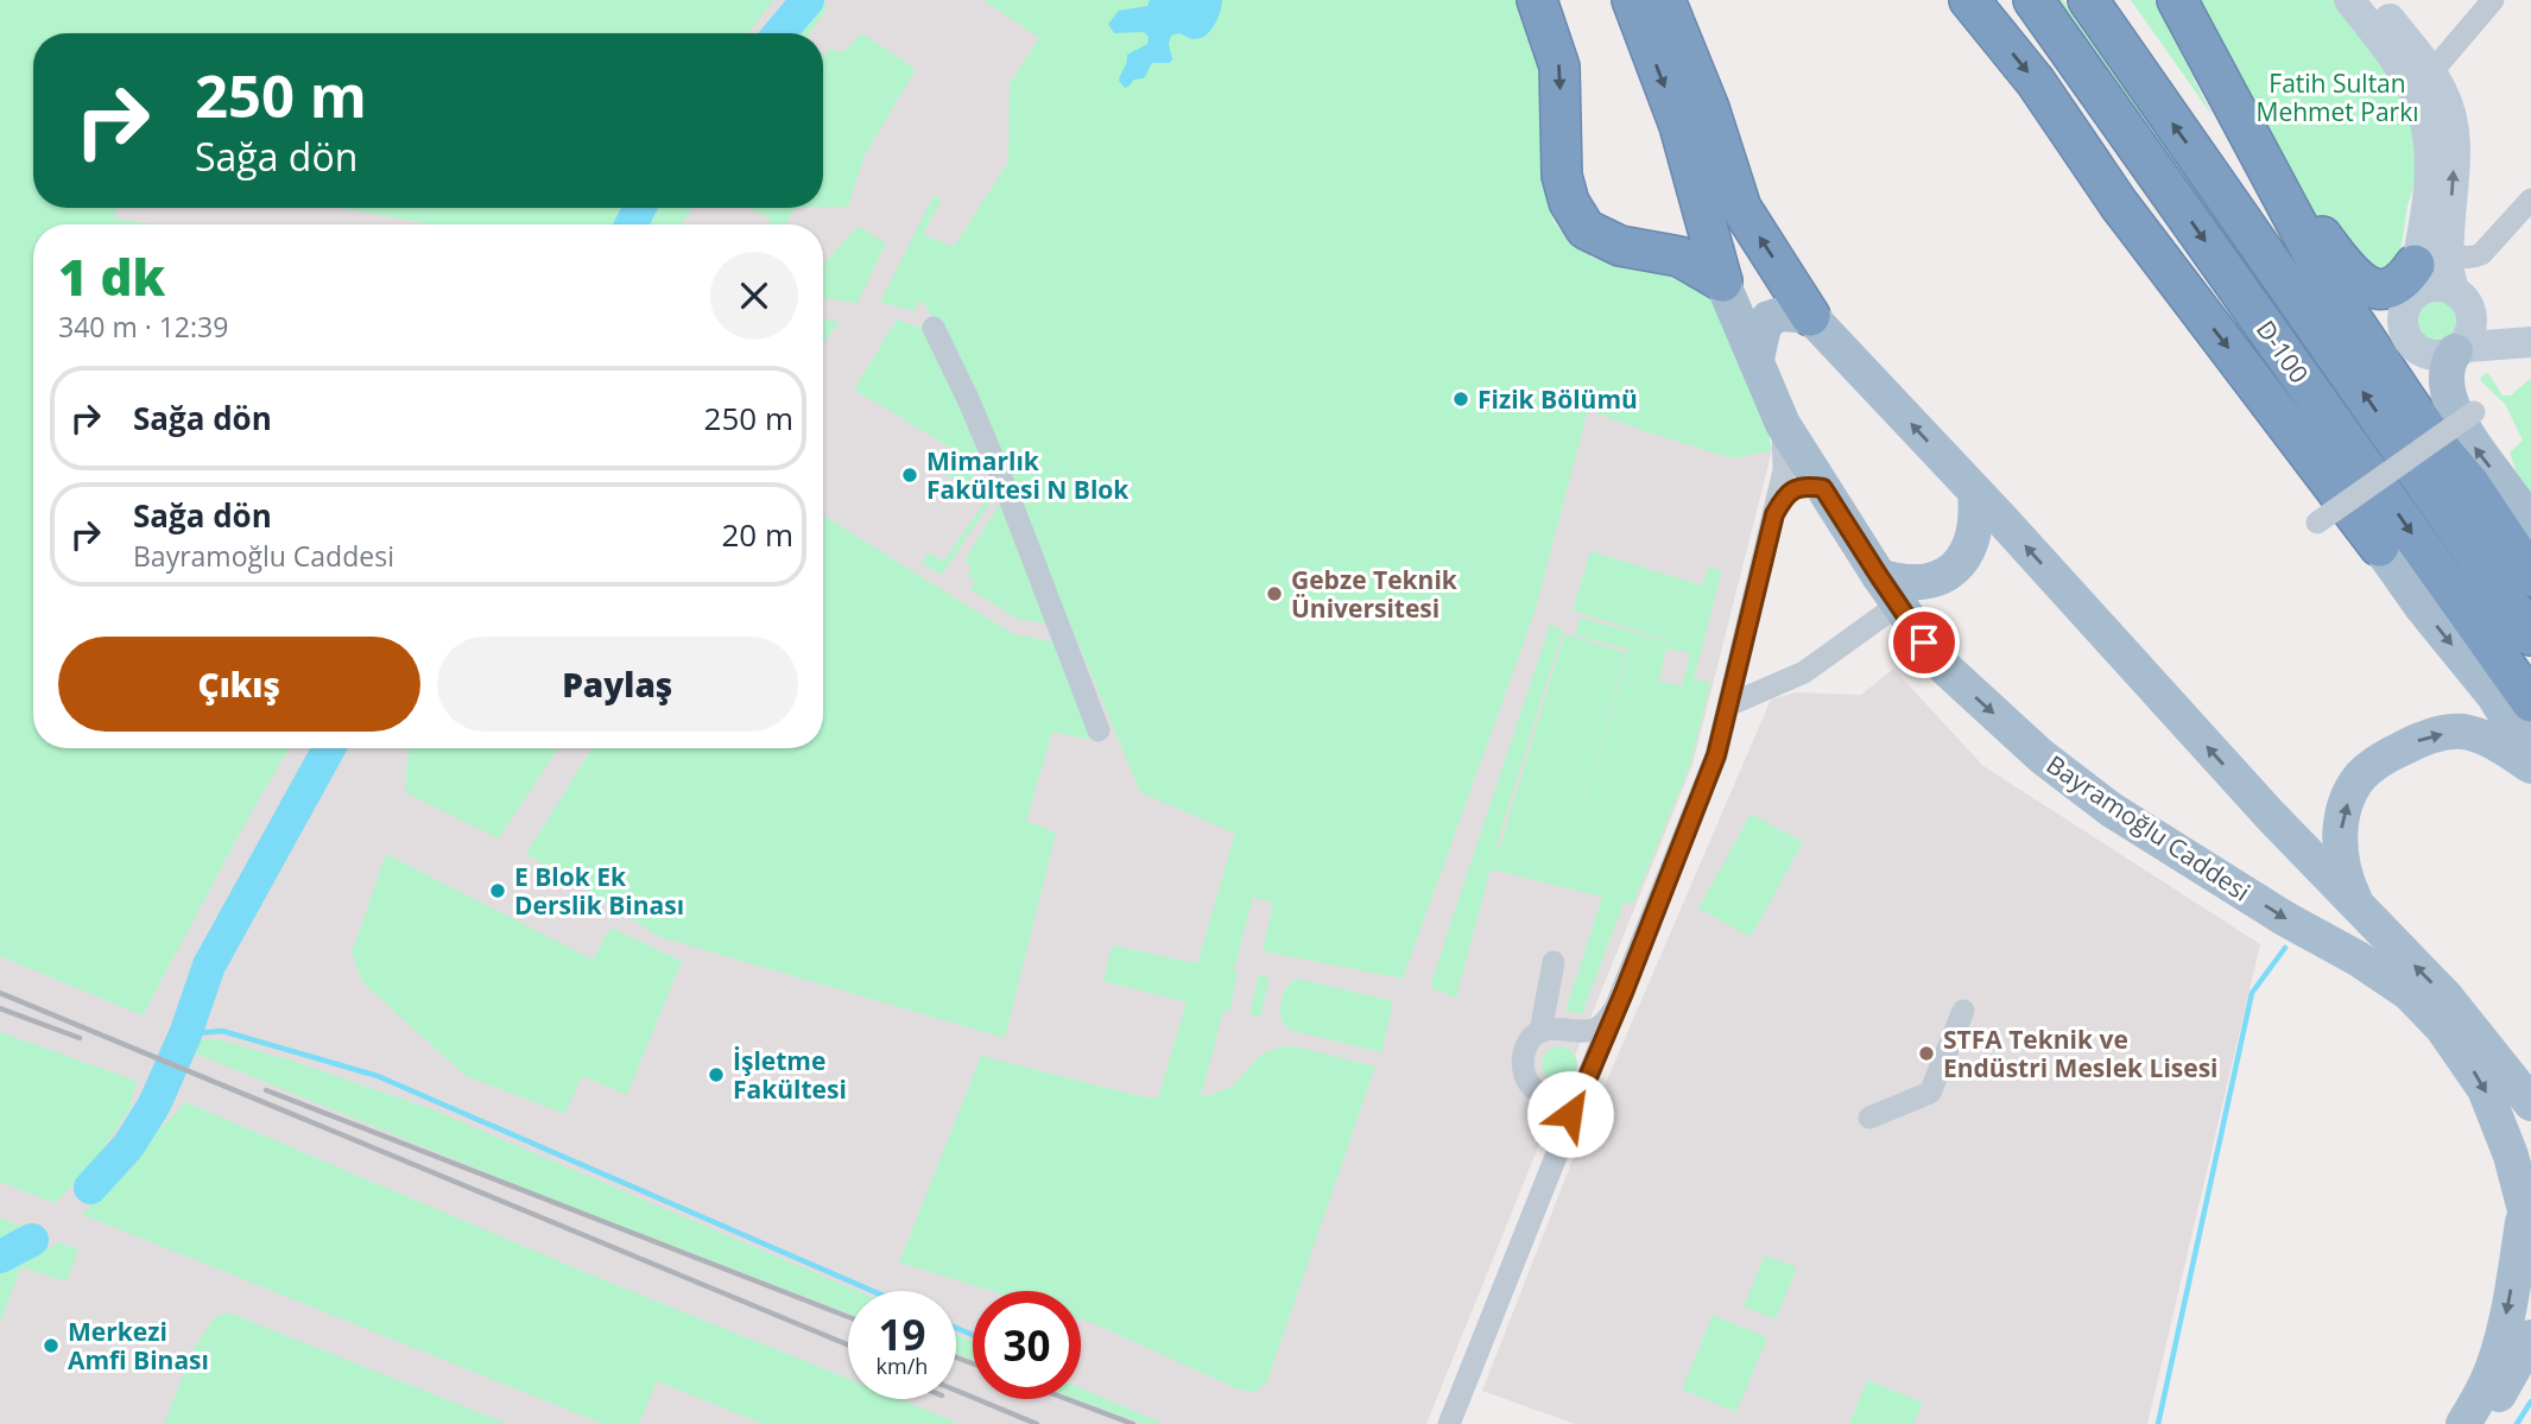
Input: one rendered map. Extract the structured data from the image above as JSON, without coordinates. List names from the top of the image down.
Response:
{
  "streets": {
    "highway": ["D-100"],
    "main road": ["Bayramoğlu Caddesi"]
  },
  "parks": ["Fatih Sultan Mehmet Parkı"],
  "places": [
    "Fizik Bölümü",
    "Mimarlık Fakültesi N Blok",
    "Gebze Teknik Üniversitesi",
    "E Blok Ek Derslik Binası",
    "STFA Teknik ve Endüstri Meslek Lisesi",
    "İşletme Fakültesi",
    "Merkezi Amfi Binası"
  ],
  "page": {
    "turn": ["250 m", "Sağa dön"],
    "heading": ["1 dk", "340 m · 12:39"],
    "list": [
      {
        "name": "Sağa dön",
        "value": "250 m"
      },
      {
        "name": "Sağa dön",
        "note": "Bayramoğlu Caddesi",
        "value": "20 m"
      }
    ],
    "buttons": ["Çıkış", "Paylaş"],
    "speed": "19 km/h",
    "limit": "30"
  }
}
